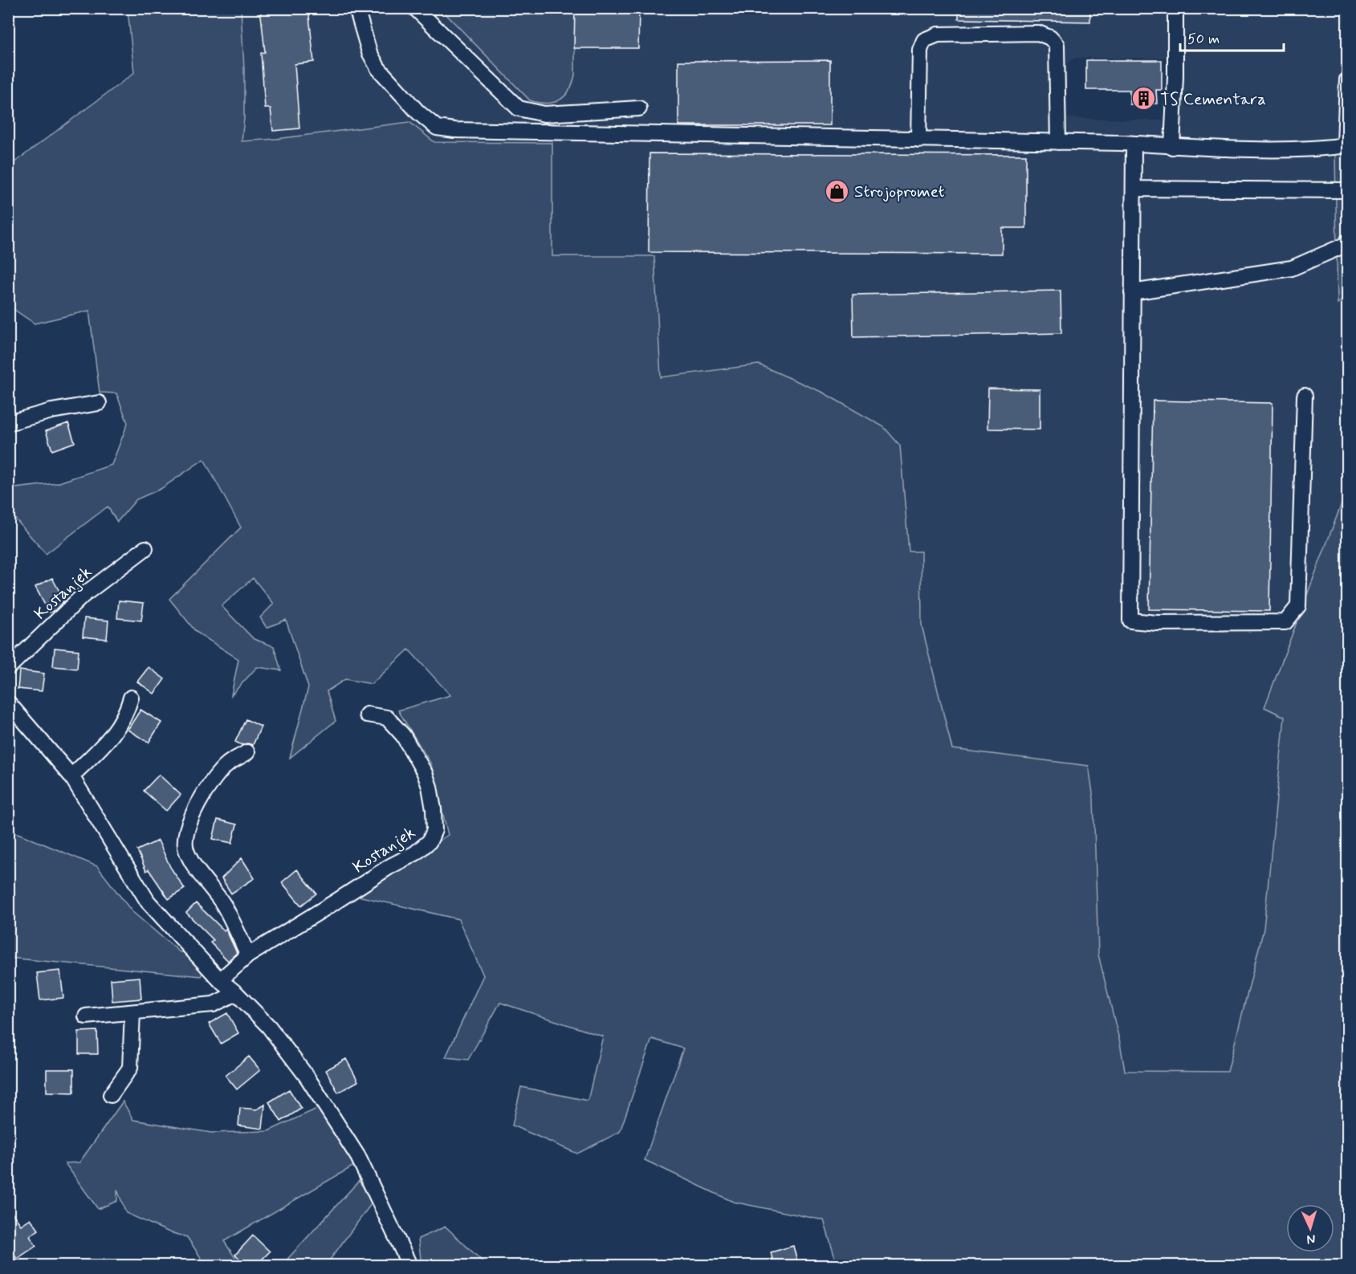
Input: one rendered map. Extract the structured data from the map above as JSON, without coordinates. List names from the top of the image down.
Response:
{
  "streets": {
    "street": ["Kostanjek"]
  },
  "places": {
    "building": ["TS Cementara"],
    "shop": ["Strojopromet"]
  },
  "scale_bar": "50 m",
  "north": "bottom"
}
